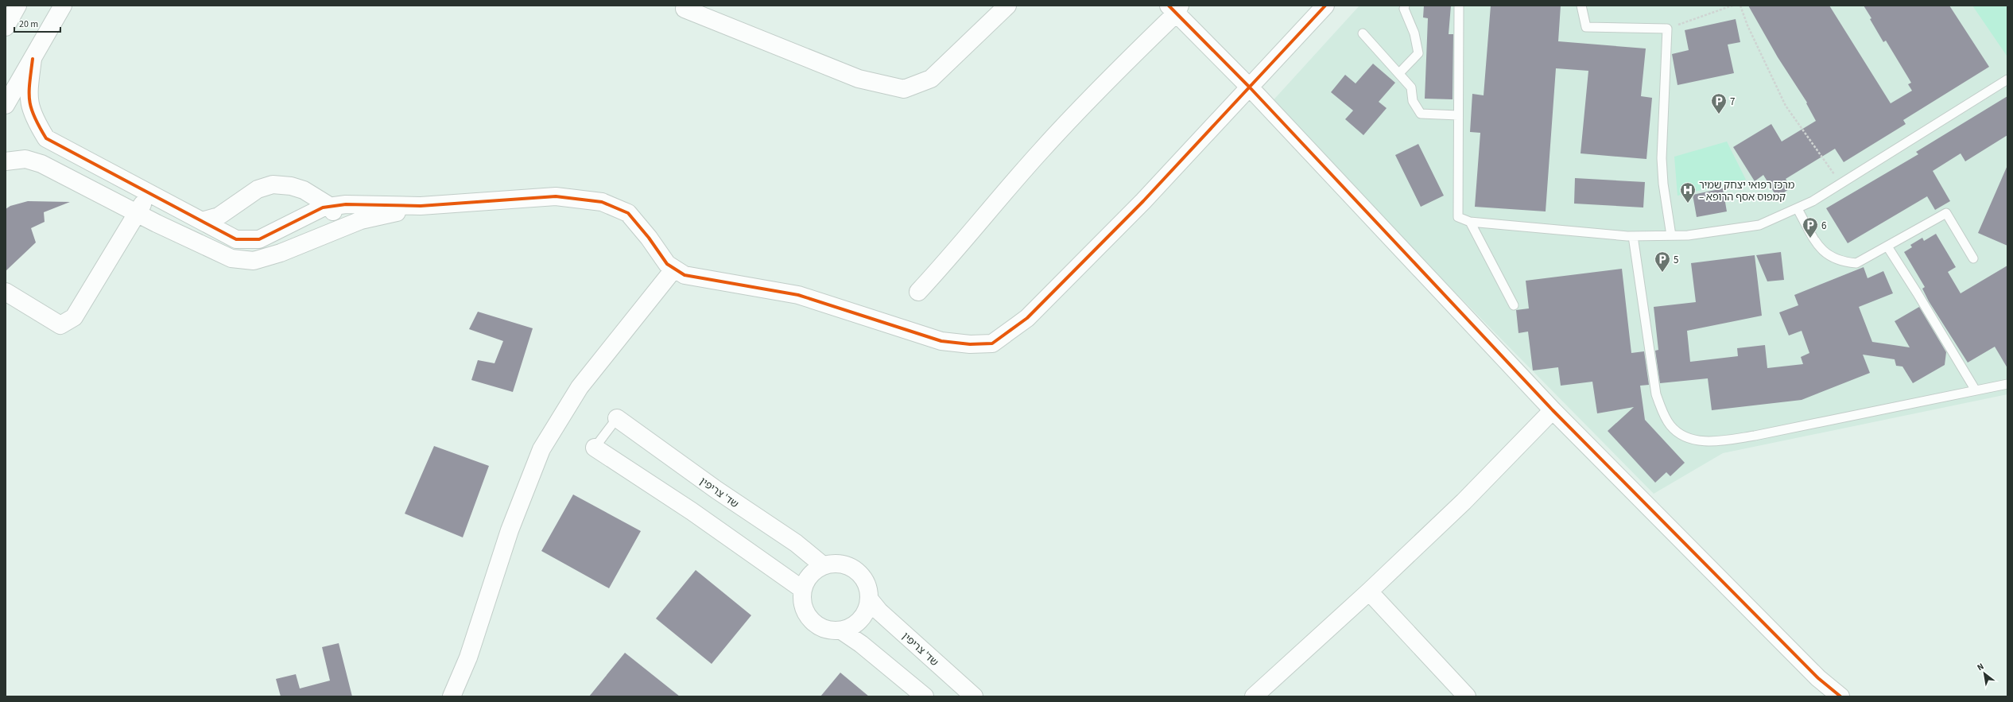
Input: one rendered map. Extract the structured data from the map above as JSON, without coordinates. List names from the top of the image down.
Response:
{
  "streets": {
    "street": ["שד' צריפין"]
  },
  "places": {
    "parking": ["7", "6", "5"],
    "hospital": ["מרכז רפואי יצחק שמיר – קמפוס אסף הרופא"]
  },
  "scale_bar": "20 m",
  "north": "top left"
}
